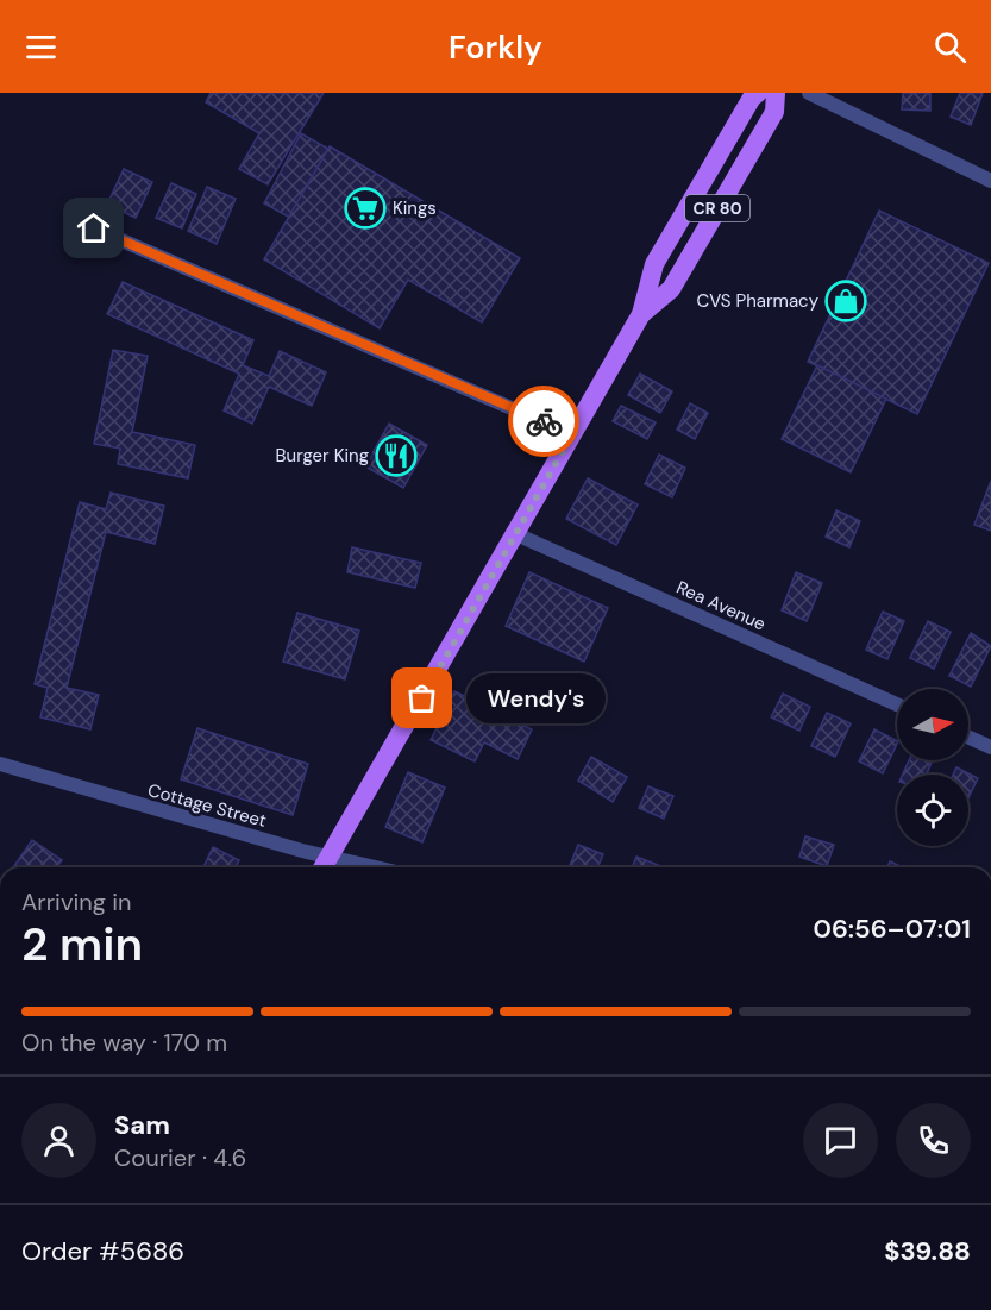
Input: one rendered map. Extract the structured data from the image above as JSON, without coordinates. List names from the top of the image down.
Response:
{
  "streets": {
    "main road": ["CR 80"],
    "street": ["Rea Avenue", "Cottage Street"]
  },
  "crossings": [
    ["CR 80", "Rea Avenue"],
    ["CR 80", "Cottage Street"]
  ],
  "places": {
    "supermarket": ["Kings"],
    "shop": ["CVS Pharmacy"],
    "restaurant": ["Burger King"],
    "other": ["Wendy's"]
  },
  "north": "right",
  "page": {
    "header": "Forkly",
    "bubble": "Wendy's",
    "heading": ["2 min", "Arriving in", "06:56–07:01"],
    "panel": [
      "Sam",
      "Courier · 4.6",
      "Order #5686",
      "$39.88"
    ],
    "bar": "On the way · 170 m"
  }
}
